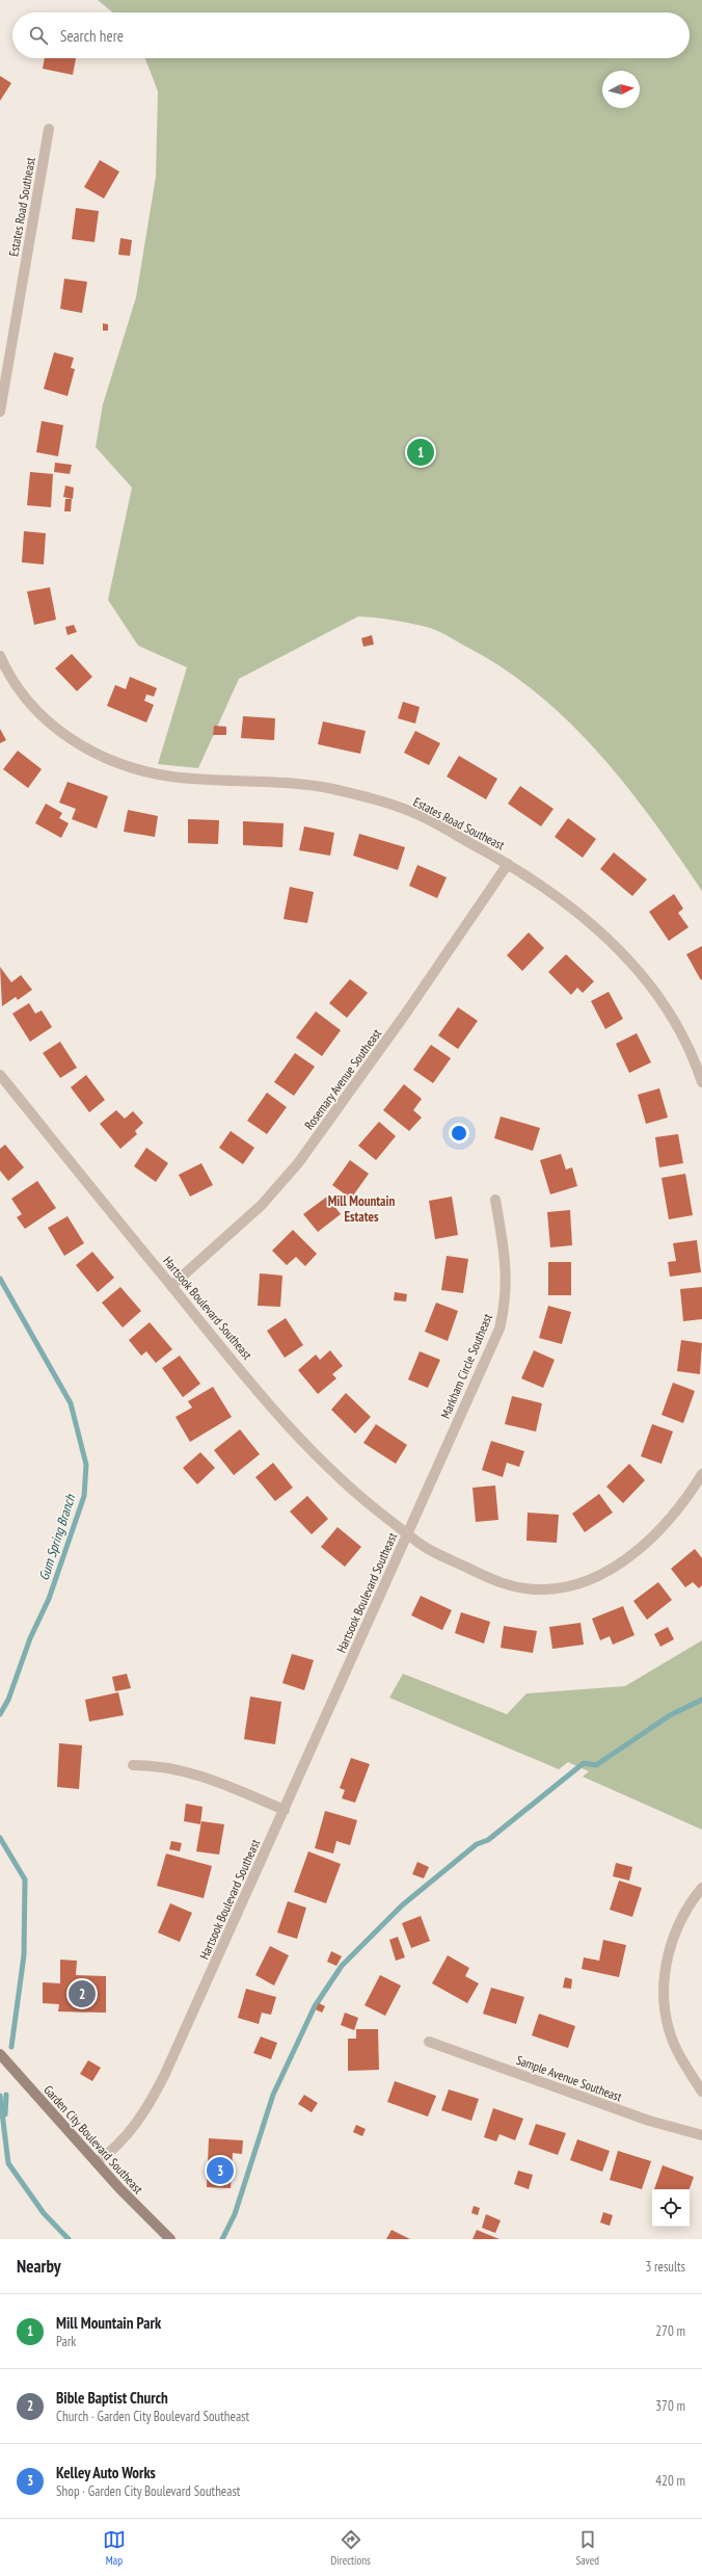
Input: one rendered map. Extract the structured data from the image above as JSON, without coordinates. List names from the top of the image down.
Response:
{
  "streets": {
    "street": [
      "Estates Road Southeast",
      "Rosemary Avenue Southeast",
      "Hartsook Boulevard Southeast",
      "Markham Circle Southeast",
      "Sample Avenue Southeast",
      "Garden City Boulevard Southeast"
    ]
  },
  "crossings": [
    ["Estates Road Southeast", "Rosemary Avenue Southeast"],
    ["Rosemary Avenue Southeast", "Hartsook Boulevard Southeast"],
    ["Hartsook Boulevard Southeast", "Markham Circle Southeast"],
    ["Hartsook Boulevard Southeast", "Garden City Boulevard Southeast"]
  ],
  "districts": ["Mill Mountain Estates"],
  "water": ["Gum Spring Branch"],
  "north": "right",
  "page": {
    "search": "Search here",
    "pins": ["1", "2", "3"],
    "heading": ["Nearby", "3 results"],
    "list": [
      {
        "mark": "1",
        "name": "Mill Mountain Park",
        "note": "Park",
        "value": "270 m"
      },
      {
        "mark": "2",
        "name": "Bible Baptist Church",
        "note": "Church · Garden City Boulevard Southeast",
        "value": "370 m"
      },
      {
        "mark": "3",
        "name": "Kelley Auto Works",
        "note": "Shop · Garden City Boulevard Southeast",
        "value": "420 m"
      }
    ],
    "nav": ["Map", "Directions", "Saved"]
  }
}
